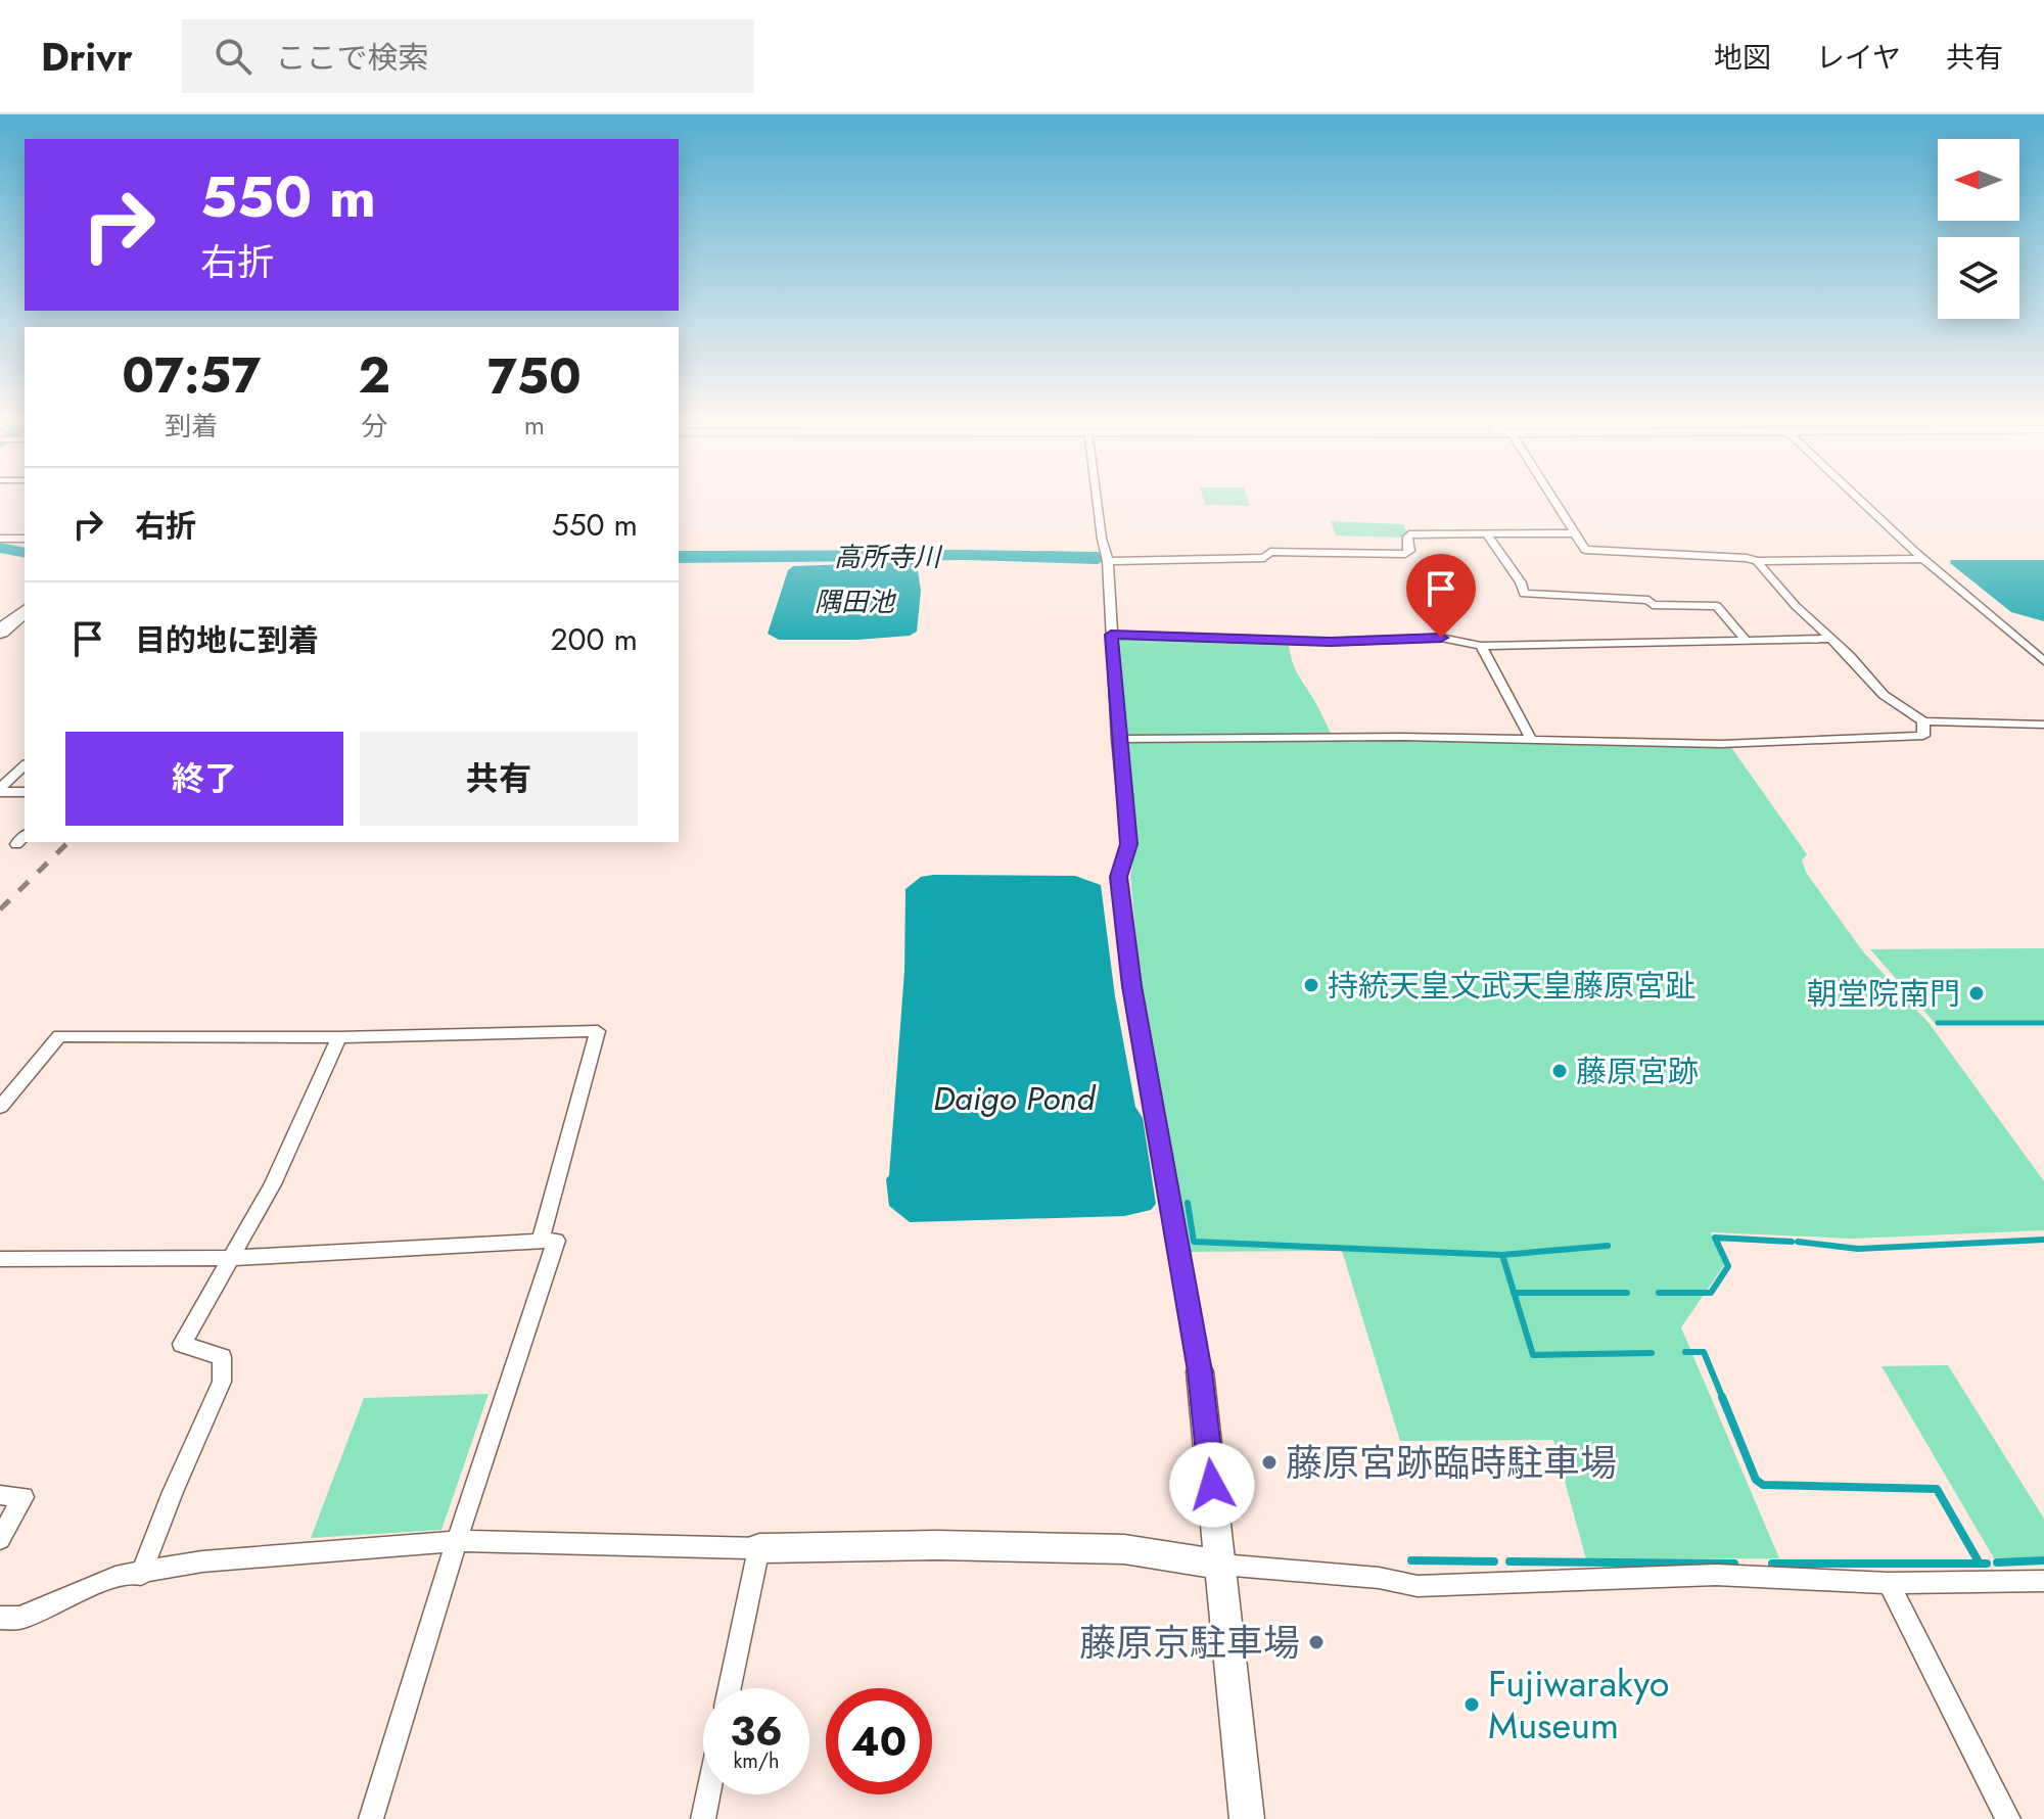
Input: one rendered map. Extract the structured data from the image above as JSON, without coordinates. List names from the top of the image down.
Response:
{
  "water": ["高所寺川", "隅田池", "Daigo Pond"],
  "places": [
    "持統天皇文武天皇藤原宮趾",
    "朝堂院南門",
    "藤原宮跡",
    "藤原宮跡臨時駐車場",
    "藤原京駐車場",
    "Fujiwarakyo Museum"
  ],
  "north": "left",
  "page": {
    "header": "Drivr",
    "search": "ここで検索",
    "nav": ["地図", "レイヤ", "共有"],
    "turn": ["550 m", "右折"],
    "eta": [
      "07:57",
      "到着",
      "2",
      "分",
      "750",
      "m"
    ],
    "list": [
      {
        "name": "右折",
        "value": "550 m"
      },
      {
        "name": "目的地に到着",
        "value": "200 m"
      }
    ],
    "buttons": ["終了", "共有"],
    "speed": "36 km/h",
    "limit": "40"
  }
}
